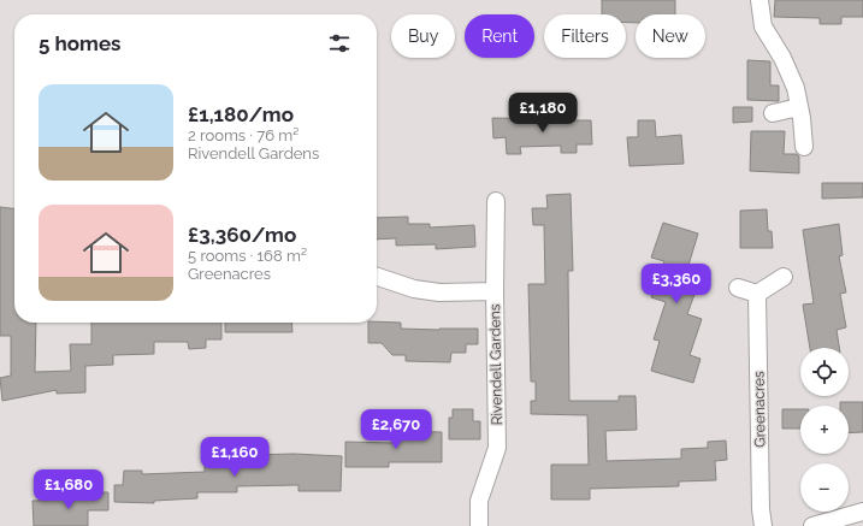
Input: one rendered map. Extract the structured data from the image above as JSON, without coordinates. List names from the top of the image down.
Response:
{
  "streets": {
    "street": ["Rivendell Gardens", "Greenacres"]
  },
  "page": {
    "chip": [
      "Buy",
      "Rent",
      "Filters",
      "New"
    ],
    "heading": "5 homes",
    "list": [
      {
        "name": "£1,180/mo",
        "note": "2 rooms · 76 m² · Rivendell Gardens"
      },
      {
        "name": "£3,360/mo",
        "note": "5 rooms · 168 m² · Greenacres"
      }
    ],
    "price": [
      "£1,180",
      "£3,360",
      "£2,670",
      "£1,160",
      "£1,680"
    ],
    "map_buttons": ["+", "−"]
  }
}
